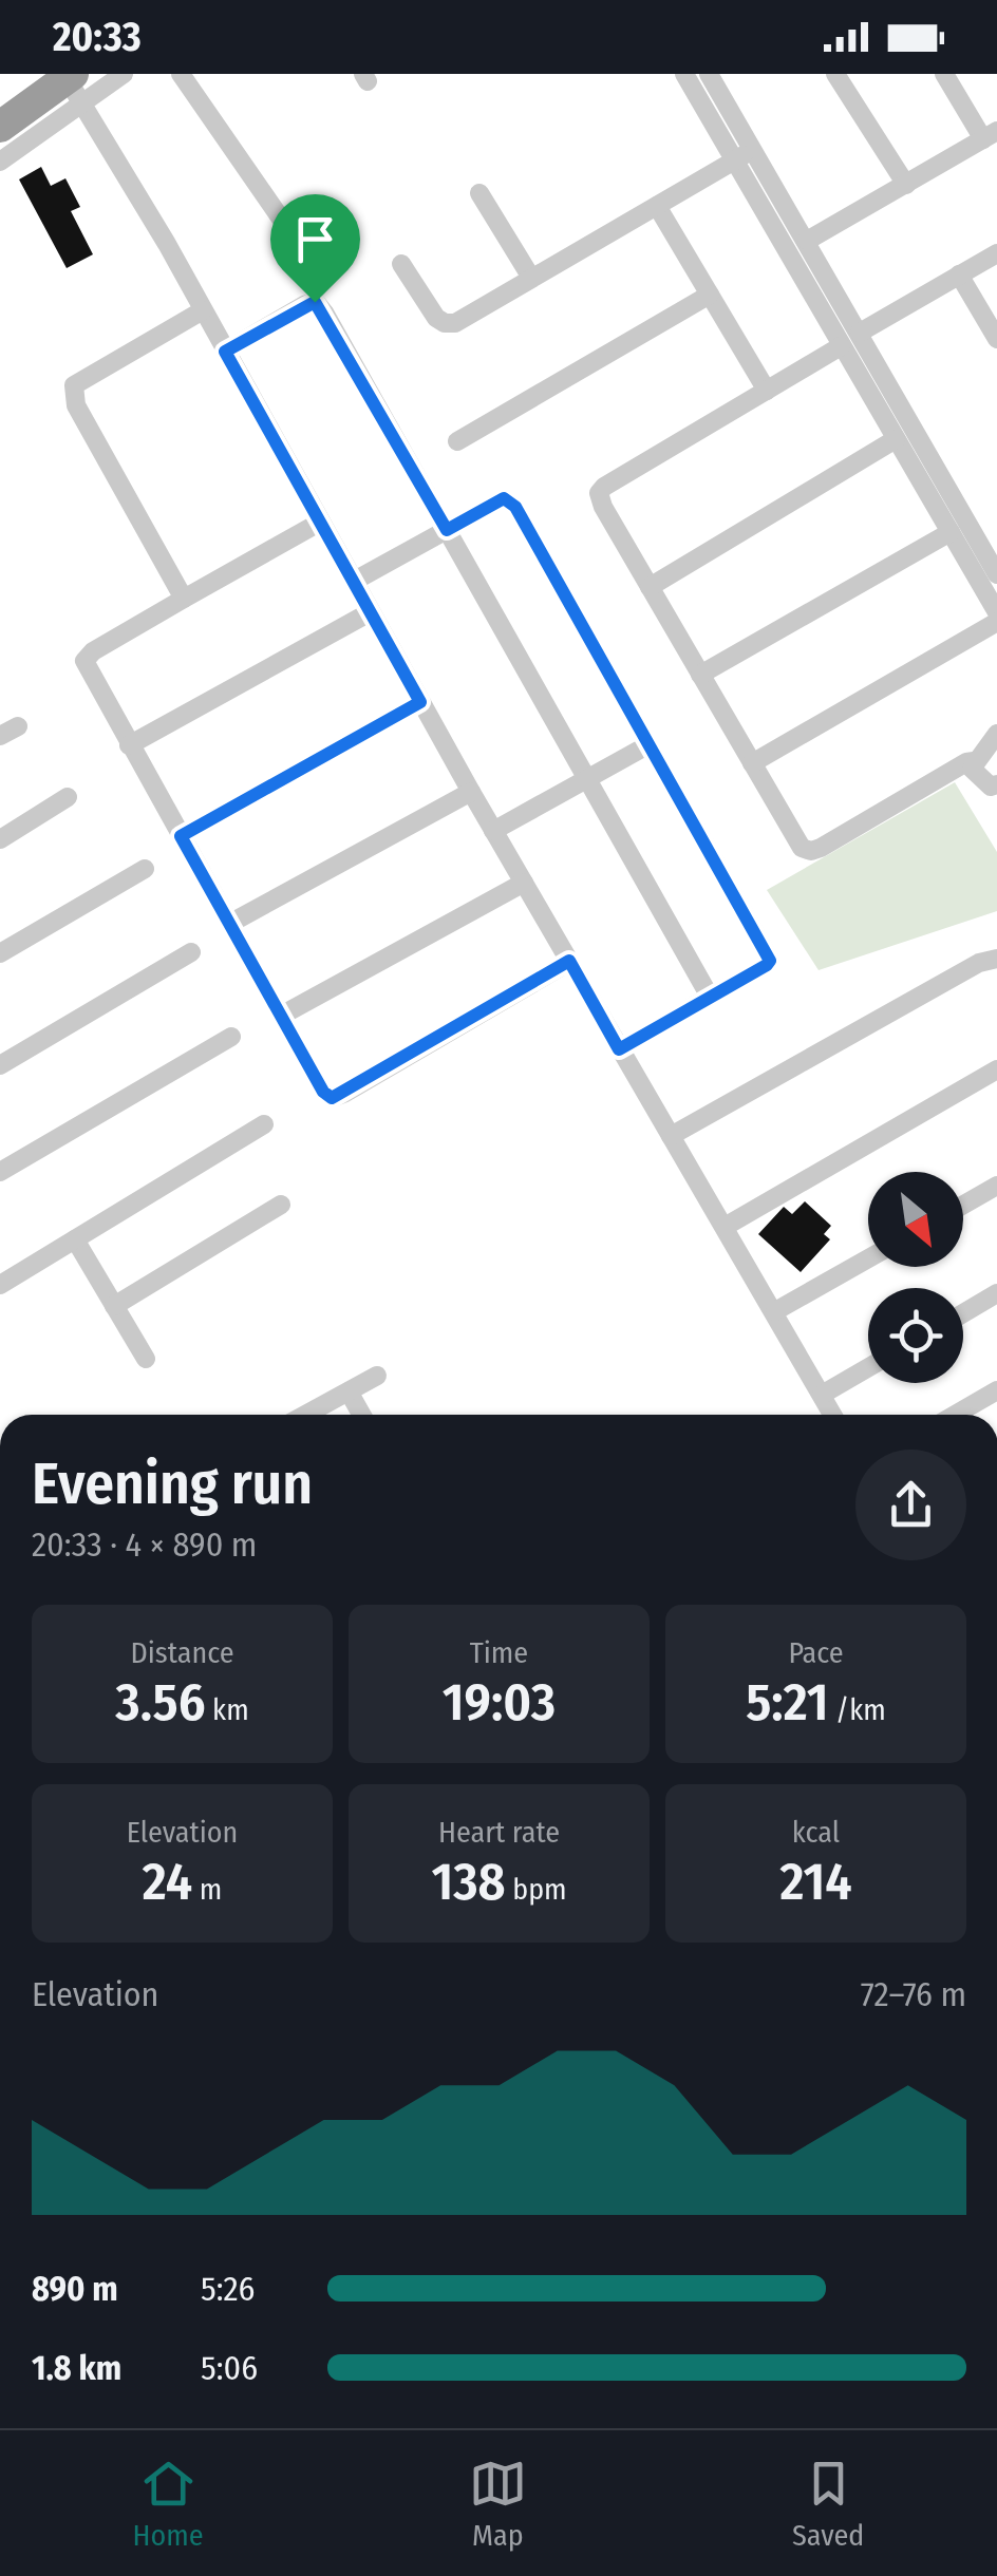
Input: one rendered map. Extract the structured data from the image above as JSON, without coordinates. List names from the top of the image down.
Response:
{
  "north": "bottom right",
  "page": {
    "status": "20:33",
    "heading": ["Evening run", "20:33 · 4 × 890 m"],
    "stats": [
      ["Distance", "3.56 km"],
      ["Time", "19:03"],
      ["Pace", "5:21 /km"],
      ["Elevation", "24 m"],
      ["Heart rate", "138 bpm"],
      ["kcal", "214"]
    ],
    "chart": ["Elevation", "72–76 m"],
    "list": [
      {
        "name": "890 m",
        "note": "5:26"
      },
      {
        "name": "1.8 km",
        "note": "5:06"
      }
    ],
    "tabs": ["Home", "Map", "Saved"]
  }
}
